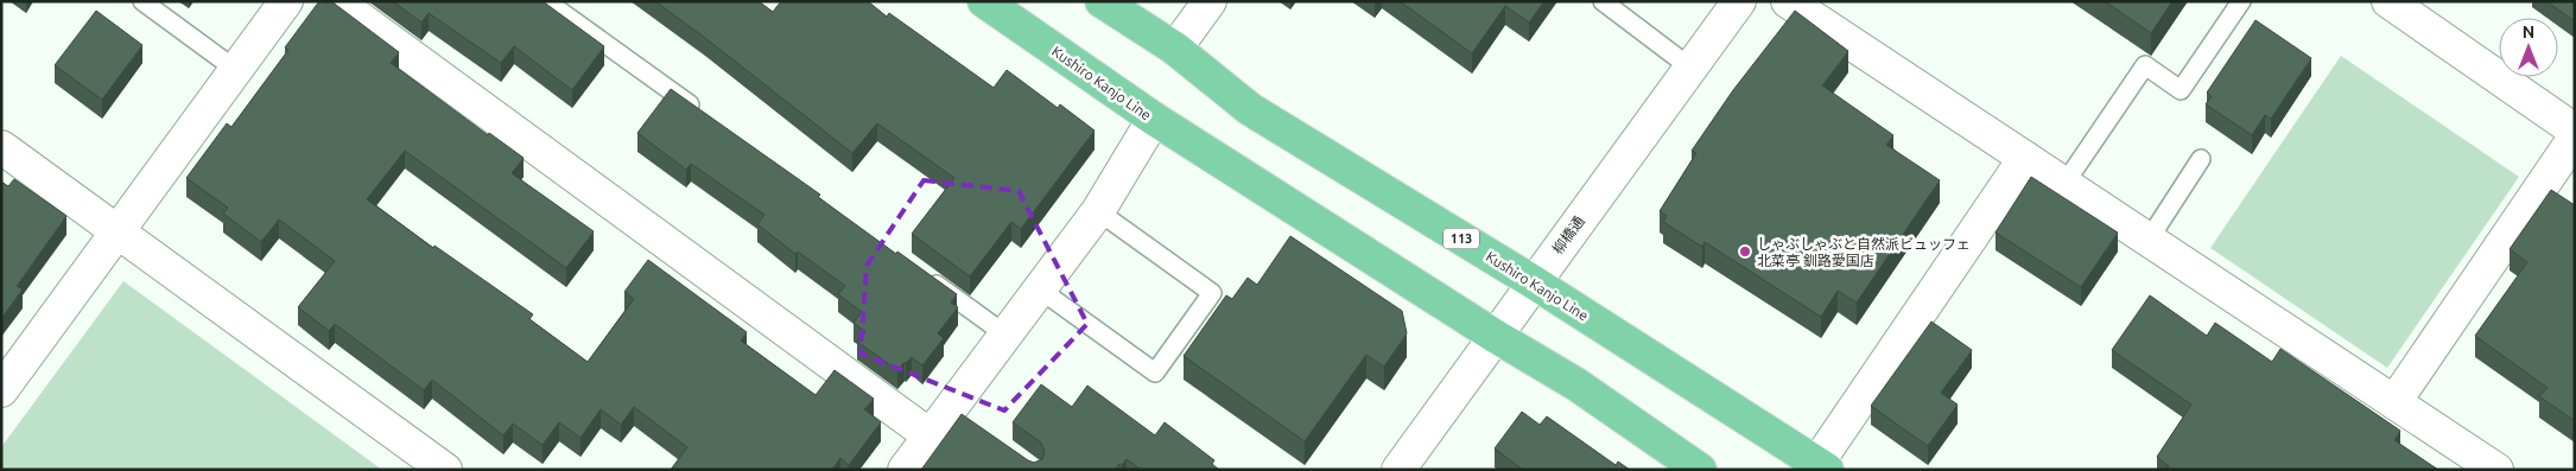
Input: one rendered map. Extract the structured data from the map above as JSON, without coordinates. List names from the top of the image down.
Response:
{
  "streets": {
    "main road": ["Kushiro Kanjo Line", "113"],
    "street": ["柳橋通"]
  },
  "crossings": [
    ["Kushiro Kanjo Line", "柳橋通"]
  ],
  "places": ["しゃぶしゃぶと自然派ビュッフェ 北菜亭 釧路愛国店"],
  "north": "top"
}
